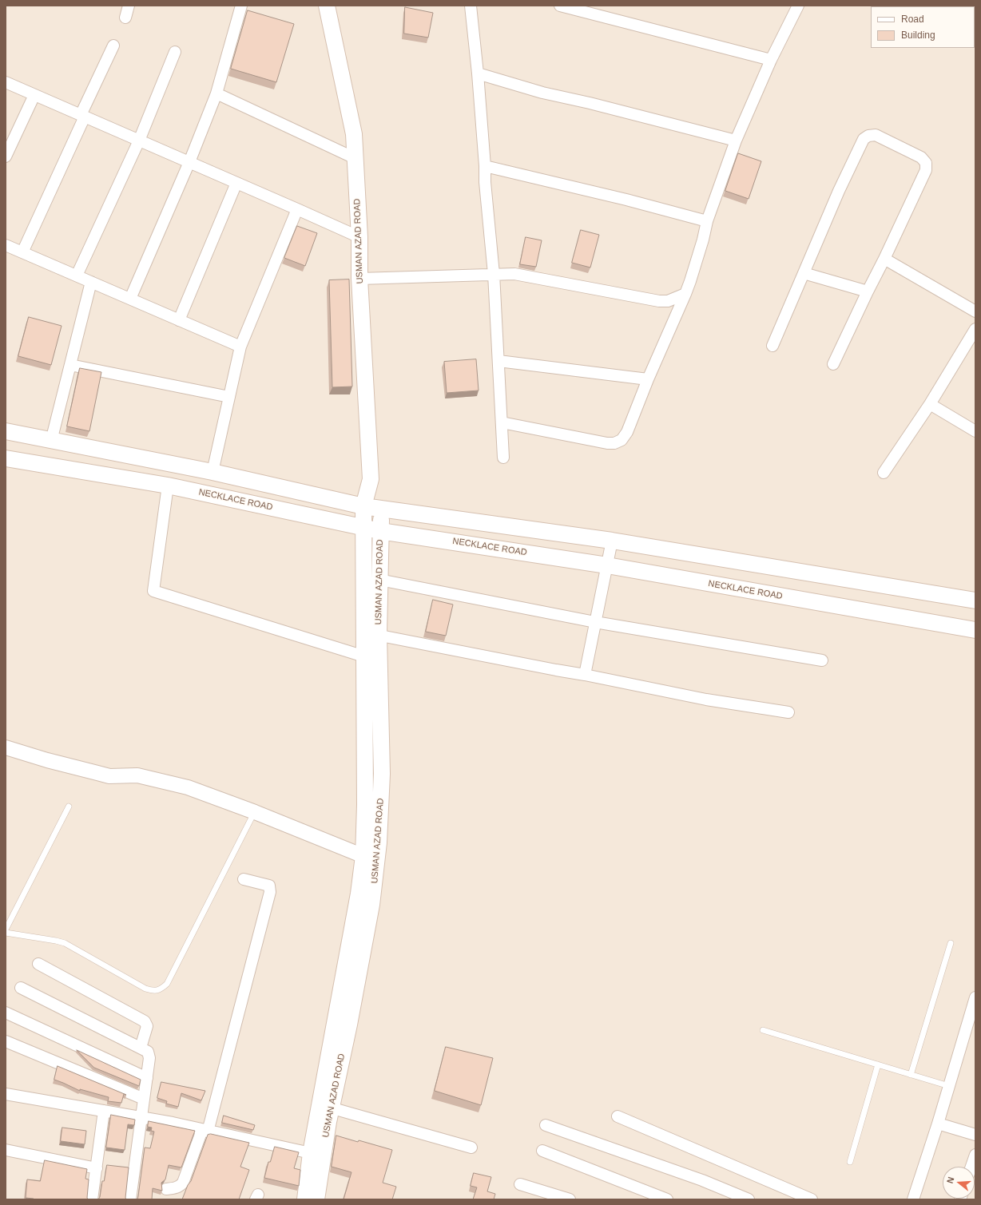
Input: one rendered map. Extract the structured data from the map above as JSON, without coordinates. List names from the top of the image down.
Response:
{
  "streets": {
    "main road": ["USMAN AZAD ROAD", "NECKLACE ROAD"]
  },
  "crossings": [
    ["USMAN AZAD ROAD", "NECKLACE ROAD"]
  ],
  "legend": ["Road", "Building"],
  "north": "left"
}
